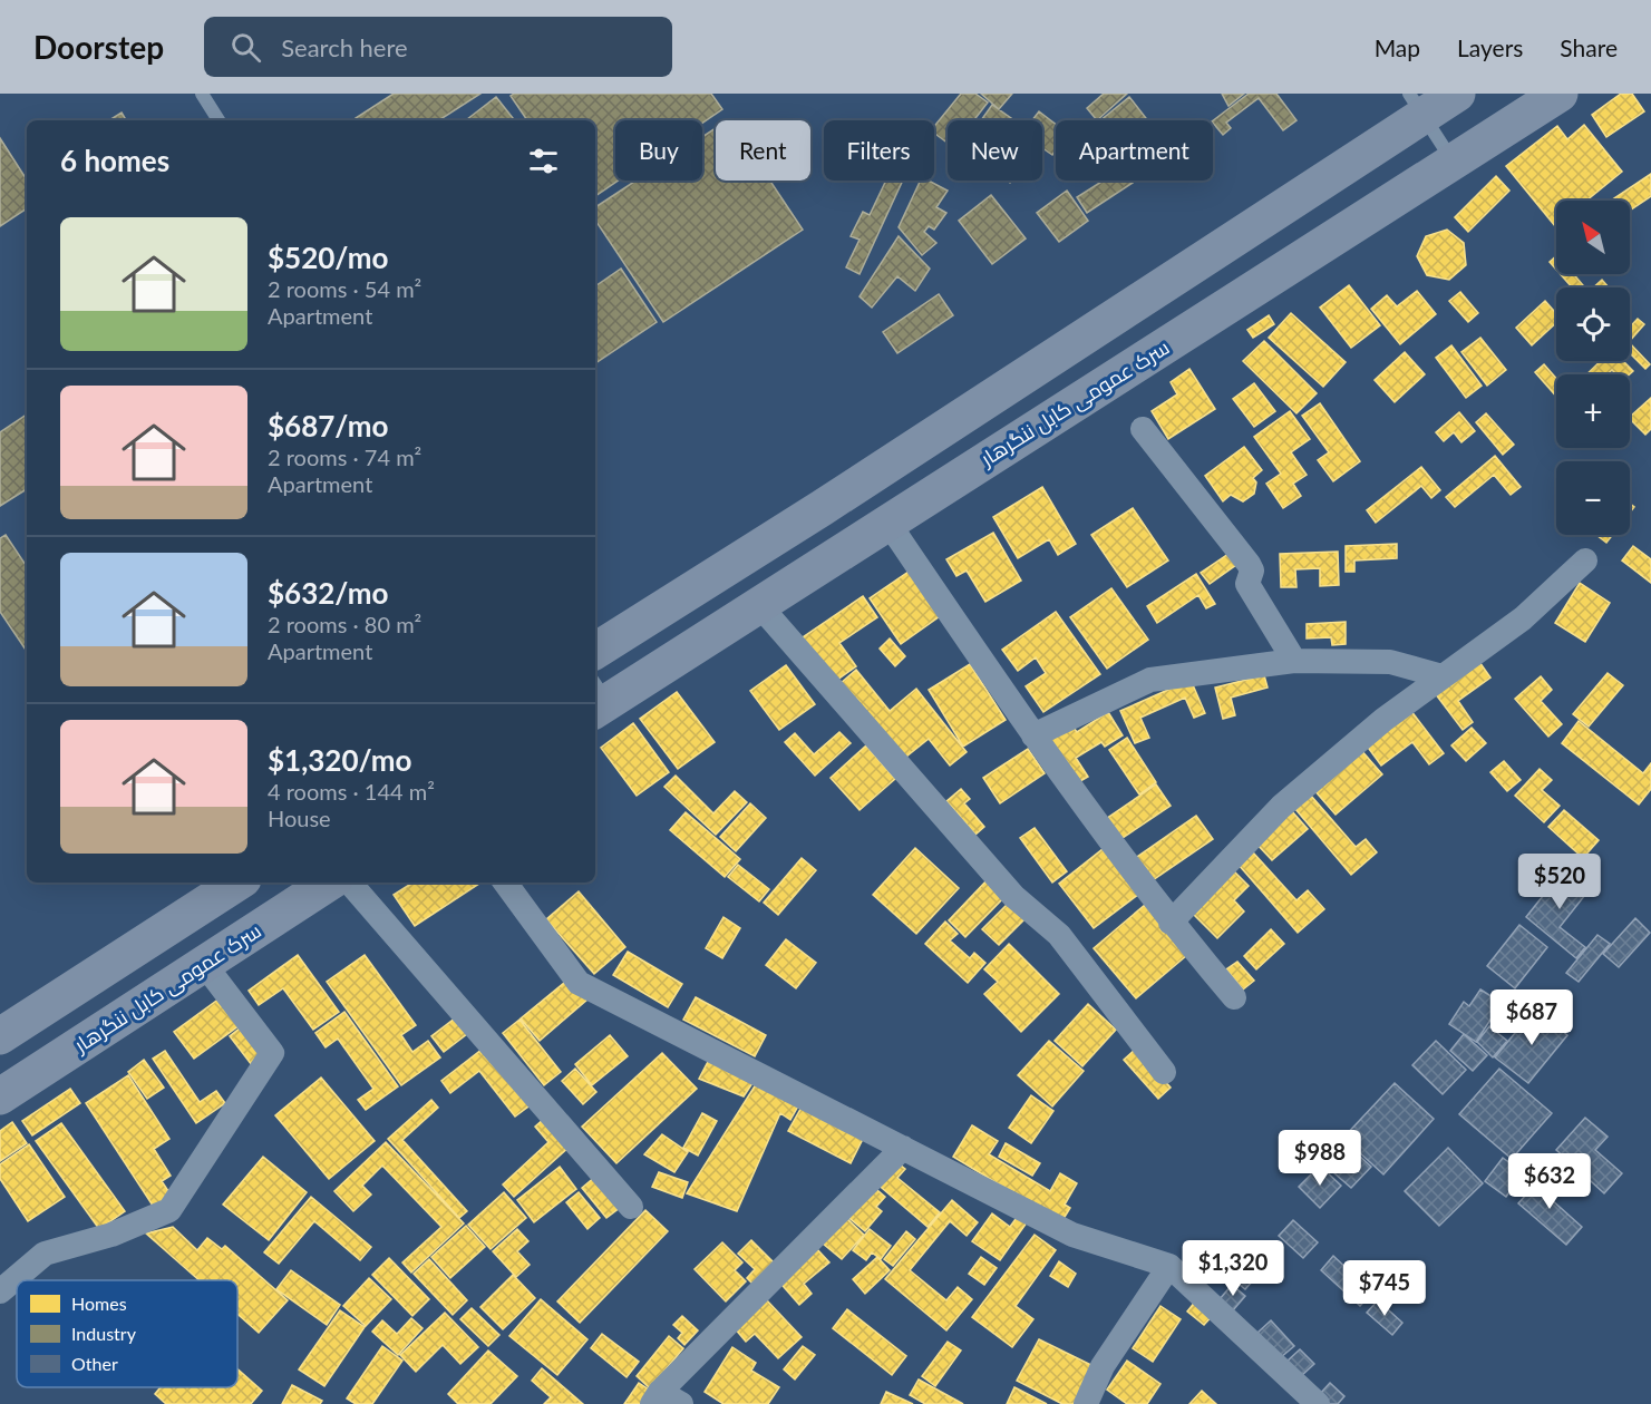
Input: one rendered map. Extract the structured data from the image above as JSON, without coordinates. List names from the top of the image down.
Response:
{
  "streets": {
    "highway": ["سرک عمومی کابل ننگرهار"]
  },
  "legend": ["Homes", "Industry", "Other"],
  "north": "top left",
  "page": {
    "header": "Doorstep",
    "search": "Search here",
    "nav": ["Map", "Layers", "Share"],
    "chip": [
      "Buy",
      "Rent",
      "Filters",
      "New",
      "Apartment"
    ],
    "heading": "6 homes",
    "map_buttons": ["+", "−"],
    "list": [
      {
        "name": "$520/mo",
        "note": "2 rooms · 54 m² · Apartment"
      },
      {
        "name": "$687/mo",
        "note": "2 rooms · 74 m² · Apartment"
      },
      {
        "name": "$632/mo",
        "note": "2 rooms · 80 m² · Apartment"
      },
      {
        "name": "$1,320/mo",
        "note": "4 rooms · 144 m² · House"
      }
    ],
    "price": [
      "$520",
      "$687",
      "$988",
      "$632",
      "$1,320",
      "$745"
    ]
  }
}
